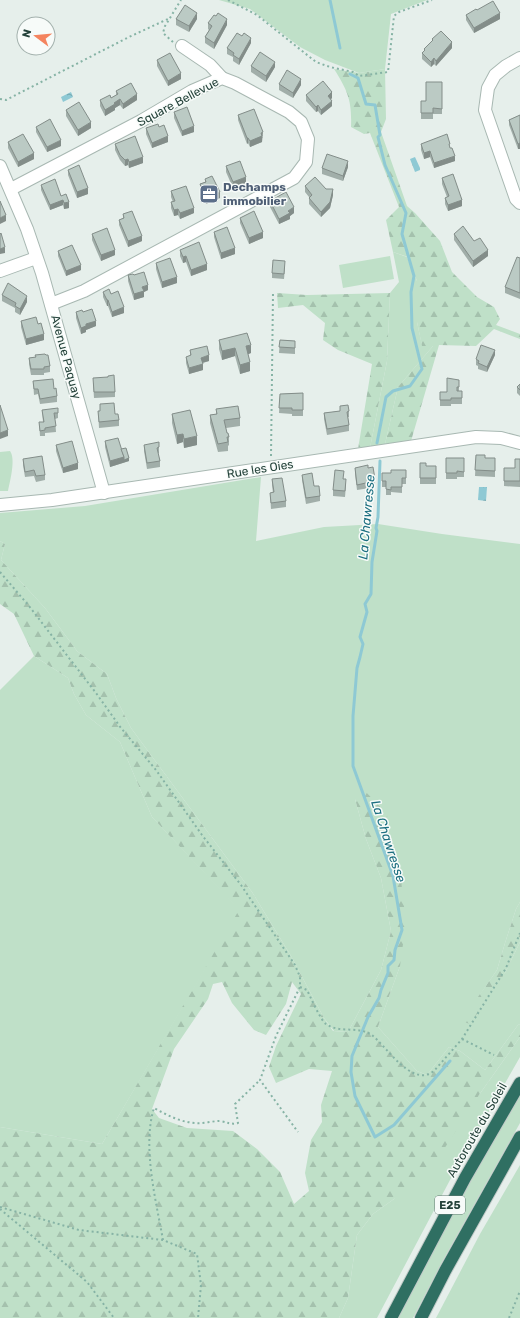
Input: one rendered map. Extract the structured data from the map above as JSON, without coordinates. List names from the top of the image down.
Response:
{
  "streets": {
    "highway": ["Autoroute du Soleil", "E25"],
    "street": ["Square Bellevue", "Avenue Paquay", "Rue les Oies"]
  },
  "crossings": [
    ["Square Bellevue", "Avenue Paquay"],
    ["Avenue Paquay", "Rue les Oies"]
  ],
  "water": ["La Chawresse"],
  "places": {
    "office": ["Dechamps immobilier"]
  },
  "north": "left"
}
